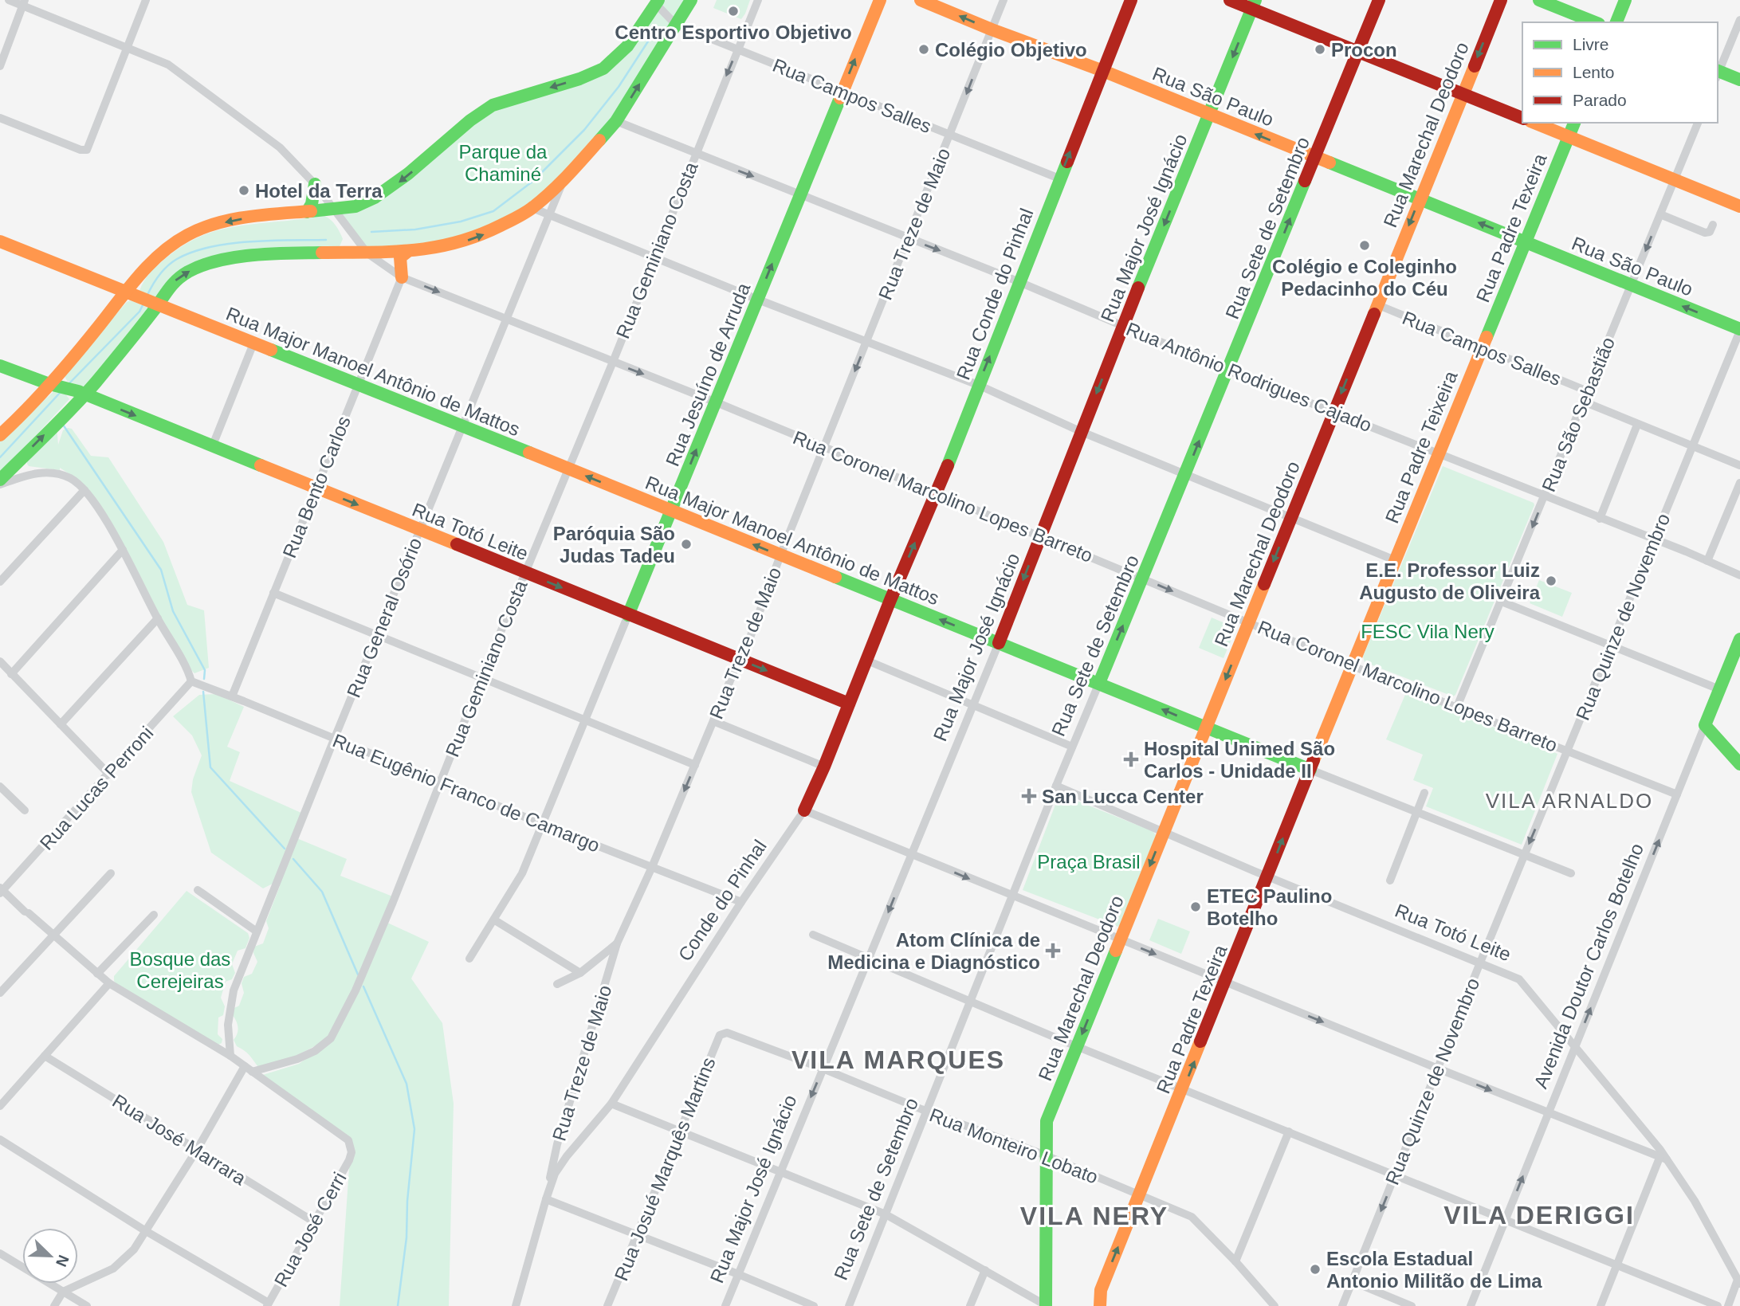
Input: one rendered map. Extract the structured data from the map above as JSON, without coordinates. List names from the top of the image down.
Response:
{
  "streets": {
    "street": [
      "Rua Campos Salles",
      "Rua São Paulo",
      "Rua Marechal Deodoro",
      "Rua Treze de Maio",
      "Rua Major José Ignácio",
      "Rua Sete de Setembro",
      "Rua Padre Texeira",
      "Rua Geminiano Costa",
      "Rua Conde do Pinhal",
      "Rua Major Manoel Antônio de Mattos",
      "Rua Jesuíno de Arruda",
      "Rua Antônio Rodrigues Cajado",
      "Rua São Sebastião",
      "Rua Padre Teixeira",
      "Rua Bento Carlos",
      "Rua Coronel Marcolino Lopes Barreto",
      "Rua Totó Leite",
      "Rua Quinze de Novembro",
      "Rua General Osório",
      "Rua Lucas Perroni",
      "Rua Eugênio Franco de Camargo",
      "Conde do Pinhal",
      "Avenida Doutor Carlos Botelho",
      "Rua José Marrara",
      "Rua Monteiro Lobato",
      "Rua Josué Marquês Martins",
      "Rua José Cerri"
    ]
  },
  "crossings": [
    ["Rua Campos Salles", "Rua Marechal Deodoro"],
    ["Rua Campos Salles", "Rua Treze de Maio"],
    ["Rua Campos Salles", "Rua Padre Texeira"],
    ["Rua Campos Salles", "Rua Geminiano Costa"],
    ["Rua Campos Salles", "Rua Conde do Pinhal"],
    ["Rua Campos Salles", "Rua Jesuíno de Arruda"],
    ["Rua Campos Salles", "Rua São Sebastião"],
    ["Rua Campos Salles", "Rua Padre Teixeira"],
    ["Rua São Paulo", "Rua Marechal Deodoro"],
    ["Rua São Paulo", "Rua Treze de Maio"],
    ["Rua São Paulo", "Rua Major José Ignácio"],
    ["Rua São Paulo", "Rua Sete de Setembro"],
    ["Rua São Paulo", "Rua Padre Texeira"],
    ["Rua São Paulo", "Rua Conde do Pinhal"],
    ["Rua São Paulo", "Rua São Sebastião"],
    ["Rua São Paulo", "Rua Quinze de Novembro"],
    ["Rua Marechal Deodoro", "Rua Major Manoel Antônio de Mattos"],
    ["Rua Marechal Deodoro", "Rua Antônio Rodrigues Cajado"],
    ["Rua Marechal Deodoro", "Rua Coronel Marcolino Lopes Barreto"],
    ["Rua Marechal Deodoro", "Rua Totó Leite"],
    ["Rua Marechal Deodoro", "Rua Monteiro Lobato"],
    ["Rua Treze de Maio", "Rua Major Manoel Antônio de Mattos"],
    ["Rua Treze de Maio", "Rua Antônio Rodrigues Cajado"],
    ["Rua Treze de Maio", "Rua Coronel Marcolino Lopes Barreto"],
    ["Rua Treze de Maio", "Rua Totó Leite"],
    ["Rua Treze de Maio", "Rua Eugênio Franco de Camargo"],
    ["Rua Treze de Maio", "Conde do Pinhal"],
    ["Rua Major José Ignácio", "Rua Major Manoel Antônio de Mattos"],
    ["Rua Major José Ignácio", "Rua Antônio Rodrigues Cajado"],
    ["Rua Major José Ignácio", "Rua Coronel Marcolino Lopes Barreto"],
    ["Rua Major José Ignácio", "Rua Monteiro Lobato"],
    ["Rua Sete de Setembro", "Rua Major Manoel Antônio de Mattos"],
    ["Rua Sete de Setembro", "Rua Antônio Rodrigues Cajado"],
    ["Rua Sete de Setembro", "Rua Coronel Marcolino Lopes Barreto"],
    ["Rua Sete de Setembro", "Rua Totó Leite"],
    ["Rua Sete de Setembro", "Rua Monteiro Lobato"],
    ["Rua Padre Texeira", "Rua Major Manoel Antônio de Mattos"],
    ["Rua Padre Texeira", "Rua Padre Teixeira"],
    ["Rua Padre Texeira", "Rua Coronel Marcolino Lopes Barreto"],
    ["Rua Padre Texeira", "Rua Totó Leite"],
    ["Rua Padre Texeira", "Rua Monteiro Lobato"],
    ["Rua Geminiano Costa", "Rua Major Manoel Antônio de Mattos"],
    ["Rua Geminiano Costa", "Rua Antônio Rodrigues Cajado"],
    ["Rua Geminiano Costa", "Rua Coronel Marcolino Lopes Barreto"],
    ["Rua Geminiano Costa", "Rua Totó Leite"],
    ["Rua Geminiano Costa", "Rua Eugênio Franco de Camargo"],
    ["Rua Geminiano Costa", "Rua José Cerri"],
    ["Rua Conde do Pinhal", "Rua Major Manoel Antônio de Mattos"],
    ["Rua Conde do Pinhal", "Rua Antônio Rodrigues Cajado"],
    ["Rua Conde do Pinhal", "Rua Coronel Marcolino Lopes Barreto"],
    ["Rua Conde do Pinhal", "Conde do Pinhal"],
    ["Rua Major Manoel Antônio de Mattos", "Rua Jesuíno de Arruda"],
    ["Rua Major Manoel Antônio de Mattos", "Rua Bento Carlos"],
    ["Rua Major Manoel Antônio de Mattos", "Rua Quinze de Novembro"],
    ["Rua Major Manoel Antônio de Mattos", "Rua General Osório"],
    ["Rua Major Manoel Antônio de Mattos", "Conde do Pinhal"],
    ["Rua Jesuíno de Arruda", "Rua Antônio Rodrigues Cajado"],
    ["Rua Jesuíno de Arruda", "Rua Coronel Marcolino Lopes Barreto"],
    ["Rua Jesuíno de Arruda", "Rua Totó Leite"],
    ["Rua Jesuíno de Arruda", "Rua Eugênio Franco de Camargo"],
    ["Rua Antônio Rodrigues Cajado", "Rua São Sebastião"],
    ["Rua Antônio Rodrigues Cajado", "Rua Padre Teixeira"],
    ["Rua Antônio Rodrigues Cajado", "Rua Quinze de Novembro"],
    ["Rua São Sebastião", "Rua Coronel Marcolino Lopes Barreto"],
    ["Rua Bento Carlos", "Rua Coronel Marcolino Lopes Barreto"],
    ["Rua Bento Carlos", "Rua Totó Leite"],
    ["Rua Bento Carlos", "Rua Eugênio Franco de Camargo"],
    ["Rua Coronel Marcolino Lopes Barreto", "Rua Quinze de Novembro"],
    ["Rua Coronel Marcolino Lopes Barreto", "Rua General Osório"],
    ["Rua Coronel Marcolino Lopes Barreto", "Avenida Doutor Carlos Botelho"],
    ["Rua Totó Leite", "Rua Quinze de Novembro"],
    ["Rua Totó Leite", "Rua General Osório"],
    ["Rua Totó Leite", "Conde do Pinhal"],
    ["Rua Totó Leite", "Avenida Doutor Carlos Botelho"],
    ["Rua General Osório", "Rua Eugênio Franco de Camargo"],
    ["Rua Lucas Perroni", "Rua Eugênio Franco de Camargo"],
    ["Rua Eugênio Franco de Camargo", "Conde do Pinhal"],
    ["Rua José Marrara", "Rua José Cerri"],
    ["Rua Monteiro Lobato", "Rua Josué Marquês Martins"]
  ],
  "one_way": [
    "Rua São Paulo",
    "Rua Marechal Deodoro",
    "Rua Major José Ignácio",
    "Rua Conde do Pinhal",
    "Avenida Doutor Carlos Botelho"
  ],
  "districts": [
    "VILA ARNALDO",
    "VILA MARQUES",
    "VILA DERIGGI",
    "VILA NERY"
  ],
  "parks": [
    "Parque da Chaminé",
    "FESC Vila Nery",
    "Praça Brasil",
    "Bosque das Cerejeiras"
  ],
  "places": {
    "other": [
      "Centro Esportivo Objetivo",
      "Colégio Objetivo",
      "Procon",
      "Hotel da Terra",
      "Colégio e Coleginho Pedacinho do Céu",
      "Paróquia São Judas Tadeu",
      "E.E. Professor Luiz Augusto de Oliveira",
      "ETEC Paulino Botelho",
      "Escola Estadual Antonio Militão de Lima"
    ],
    "health": ["Hospital Unimed São Carlos - Unidade II", "San Lucca Center", "Atom Clínica de Medicina e Diagnóstico"]
  },
  "legend": ["Livre", "Lento", "Parado"],
  "north": "bottom right"
}
